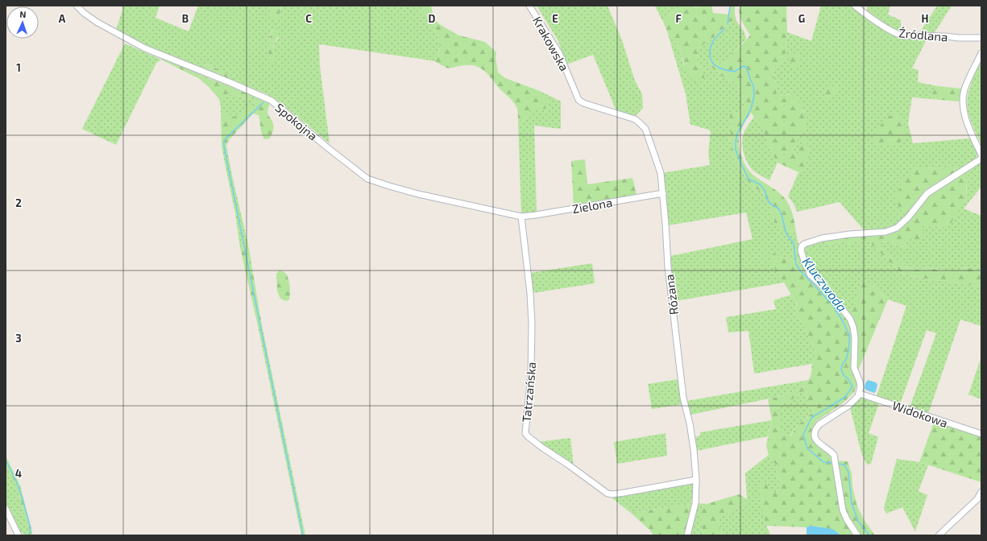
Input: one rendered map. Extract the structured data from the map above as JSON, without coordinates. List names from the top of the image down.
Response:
{
  "streets": {
    "street": [
      "Źródlana",
      "Krakowska",
      "Spokojna",
      "Zielona",
      "Różana",
      "Tatrzańska",
      "Widokowa"
    ]
  },
  "crossings": [
    ["Krakowska", "Różana"],
    ["Spokojna", "Zielona"],
    ["Spokojna", "Tatrzańska"],
    ["Zielona", "Różana"],
    ["Zielona", "Tatrzańska"],
    ["Różana", "Tatrzańska"]
  ],
  "water": ["Kluczwoda"],
  "north": "top",
  "grid": {
    "columns": [
      "A",
      "B",
      "C",
      "D",
      "E",
      "F",
      "G",
      "H"
    ],
    "rows": [
      "1",
      "2",
      "3",
      "4"
    ]
  }
}
